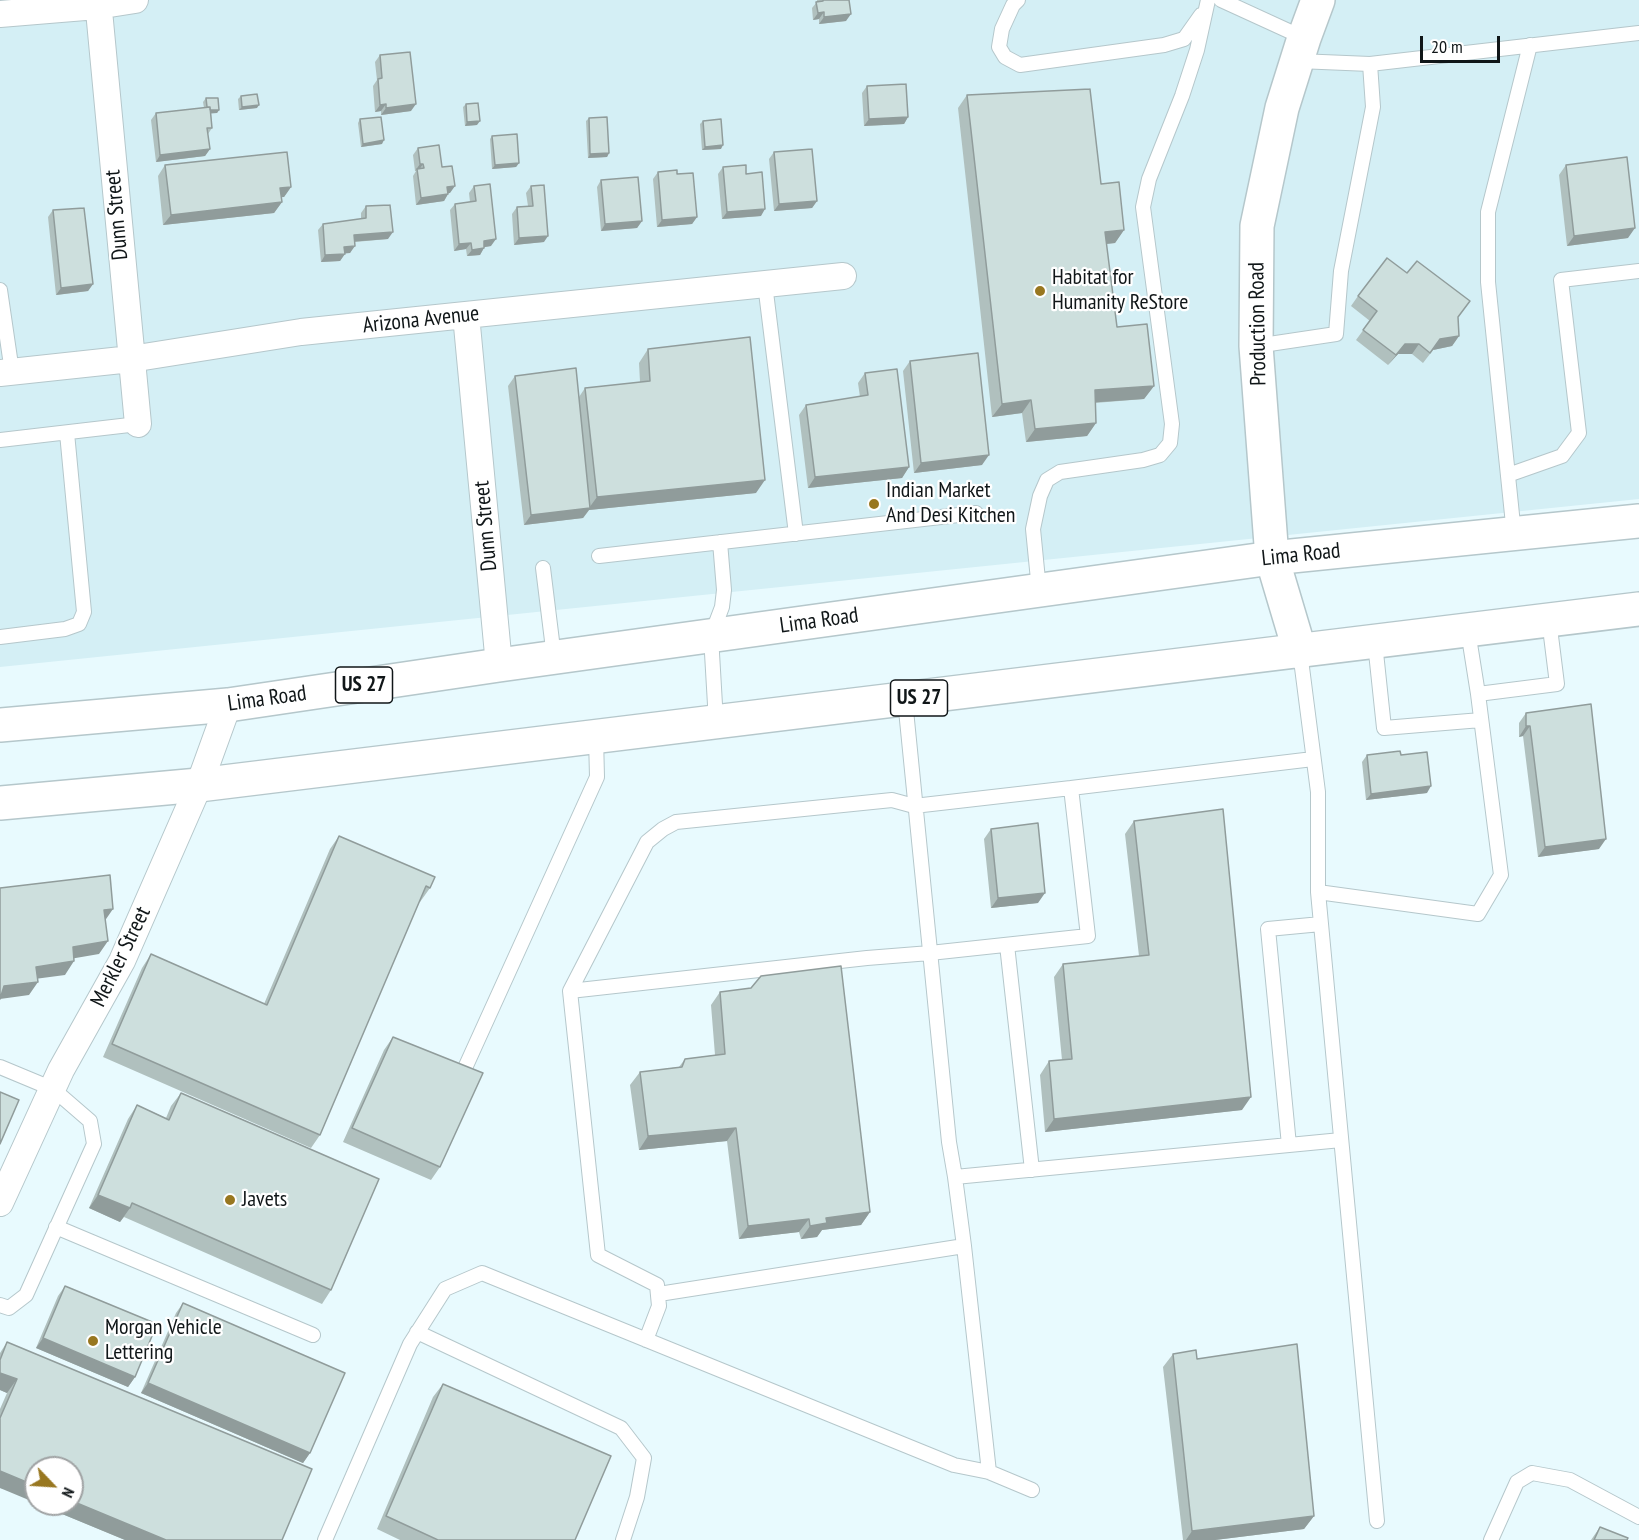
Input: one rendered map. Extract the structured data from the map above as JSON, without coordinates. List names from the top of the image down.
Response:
{
  "streets": {
    "main road": ["Production Road", "Lima Road", "US 27"],
    "street": ["Dunn Street", "Arizona Avenue", "Merkler Street"]
  },
  "crossings": [
    ["Dunn Street", "Arizona Avenue"],
    ["Dunn Street", "Lima Road"],
    ["Production Road", "Lima Road"],
    ["Production Road", "US 27"],
    ["Lima Road", "Merkler Street"],
    ["US 27", "Merkler Street"]
  ],
  "places": [
    "Habitat for Humanity ReStore",
    "Indian Market And Desi Kitchen",
    "Javets",
    "Morgan Vehicle Lettering"
  ],
  "scale_bar": "20 m",
  "north": "bottom right"
}
